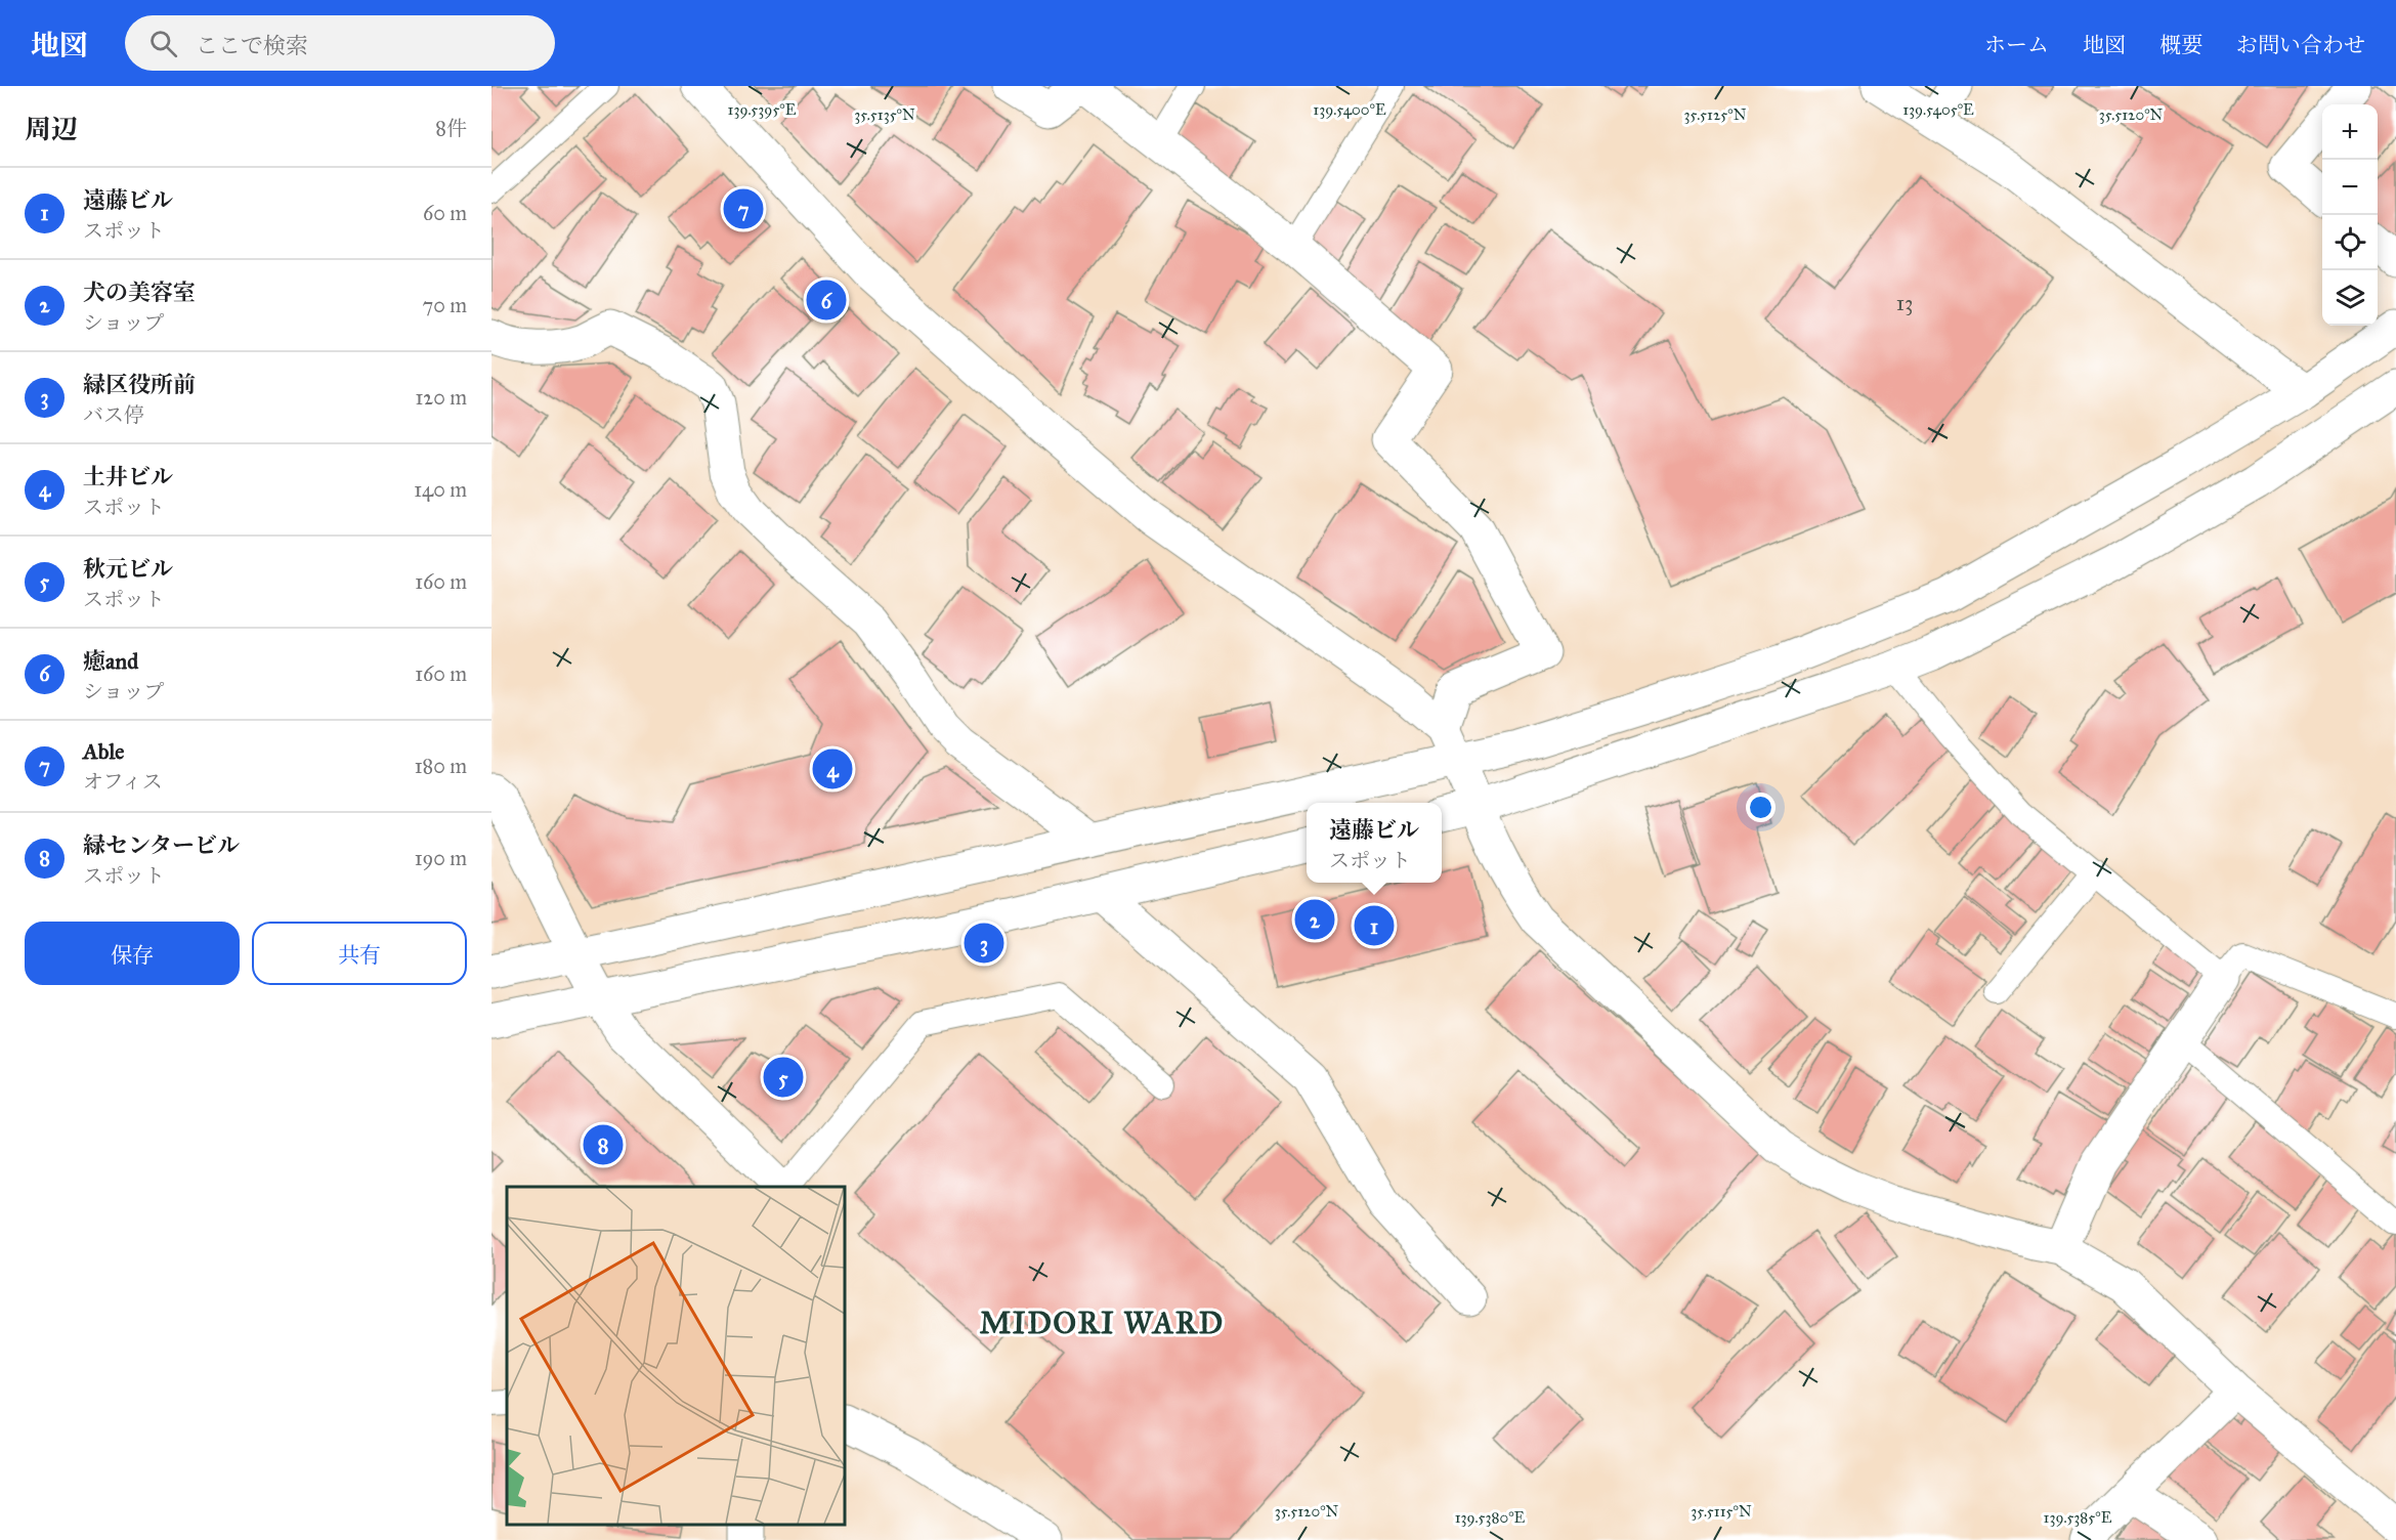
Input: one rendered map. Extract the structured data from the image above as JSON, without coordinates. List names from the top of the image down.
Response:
{
  "districts": ["MIDORI WARD"],
  "house_numbers": ["13"],
  "page": {
    "header": "地図",
    "search": "ここで検索",
    "nav": [
      "ホーム",
      "地図",
      "概要",
      "お問い合わせ"
    ],
    "heading": ["周辺", "8件"],
    "map_buttons": ["+", "−"],
    "list": [
      {
        "mark": "1",
        "name": "遠藤ビル",
        "note": "スポット",
        "value": "60 m"
      },
      {
        "mark": "2",
        "name": "犬の美容室",
        "note": "ショップ",
        "value": "70 m"
      },
      {
        "mark": "3",
        "name": "緑区役所前",
        "note": "バス停",
        "value": "120 m"
      },
      {
        "mark": "4",
        "name": "土井ビル",
        "note": "スポット",
        "value": "140 m"
      },
      {
        "mark": "5",
        "name": "秋元ビル",
        "note": "スポット",
        "value": "160 m"
      },
      {
        "mark": "6",
        "name": "癒and",
        "note": "ショップ",
        "value": "160 m"
      },
      {
        "mark": "7",
        "name": "Able",
        "note": "オフィス",
        "value": "180 m"
      },
      {
        "mark": "8",
        "name": "緑センタービル",
        "note": "スポット",
        "value": "190 m"
      }
    ],
    "pins": [
      "7",
      "6",
      "4",
      "2",
      "1",
      "3",
      "5",
      "8"
    ],
    "popup": ["遠藤ビル", "スポット"],
    "buttons": ["保存", "共有"]
  },
  "coordinates": [
    "139.5400°E",
    "139.5405°E",
    "139.5395°E",
    "35.5135°N",
    "35.5125°N",
    "35.5120°N",
    "35.5115°N",
    "139.5380°E",
    "139.5385°E"
  ]
}
